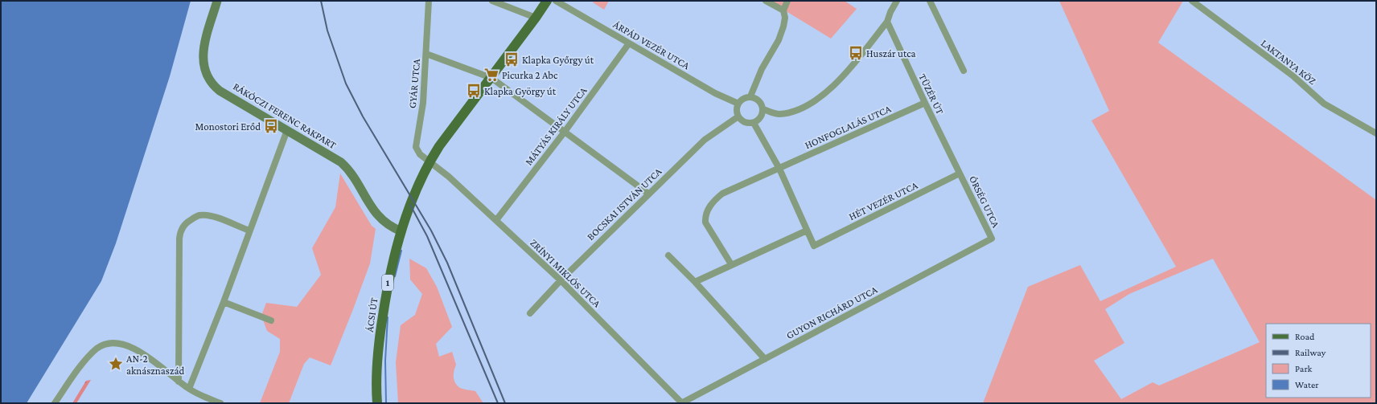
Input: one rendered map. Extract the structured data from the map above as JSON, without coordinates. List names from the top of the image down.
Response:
{
  "streets": {
    "main road": ["1", "ÁCSI ÚT"],
    "street": [
      "ÁRPÁD VEZÉR UTCA",
      "LAKTANYA KÖZ",
      "GYÁR UTCA",
      "TÜZÉR ÚT",
      "RÁKÓCZI FERENC RAKPART",
      "MÁTYÁS KIRÁLY UTCA",
      "HONFOGLALÁS UTCA",
      "HÉT VEZÉR UTCA",
      "ŐRSÉG UTCA",
      "BOCSKAI ISTVÁN UTCA",
      "ZRÍNYI MIKLÓS UTCA",
      "GUYON RICHÁRD UTCA"
    ]
  },
  "crossings": [
    ["ÁRPÁD VEZÉR UTCA", "MÁTYÁS KIRÁLY UTCA"],
    ["ÁRPÁD VEZÉR UTCA", "BOCSKAI ISTVÁN UTCA"],
    ["GYÁR UTCA", "ZRÍNYI MIKLÓS UTCA"],
    ["GYÁR UTCA", "1"],
    ["GYÁR UTCA", "ÁCSI ÚT"],
    ["TÜZÉR ÚT", "HONFOGLALÁS UTCA"],
    ["TÜZÉR ÚT", "HÉT VEZÉR UTCA"],
    ["TÜZÉR ÚT", "ŐRSÉG UTCA"],
    ["RÁKÓCZI FERENC RAKPART", "ÁCSI ÚT"],
    ["MÁTYÁS KIRÁLY UTCA", "ZRÍNYI MIKLÓS UTCA"],
    ["HÉT VEZÉR UTCA", "ŐRSÉG UTCA"],
    ["ŐRSÉG UTCA", "GUYON RICHÁRD UTCA"],
    ["BOCSKAI ISTVÁN UTCA", "ZRÍNYI MIKLÓS UTCA"],
    ["ZRÍNYI MIKLÓS UTCA", "1"],
    ["ZRÍNYI MIKLÓS UTCA", "GUYON RICHÁRD UTCA"],
    ["ZRÍNYI MIKLÓS UTCA", "ÁCSI ÚT"],
    ["1", "ÁCSI ÚT"]
  ],
  "places": {
    "bus stop": [
      "Huszár utca",
      "Klapka Győrgy út",
      "Klapka György út",
      "Monostori Erőd"
    ],
    "supermarket": ["Picurka 2 Abc"],
    "place": ["AN-2 aknásznaszád"]
  },
  "legend": [
    "Road",
    "Railway",
    "Park",
    "Water"
  ]
}
